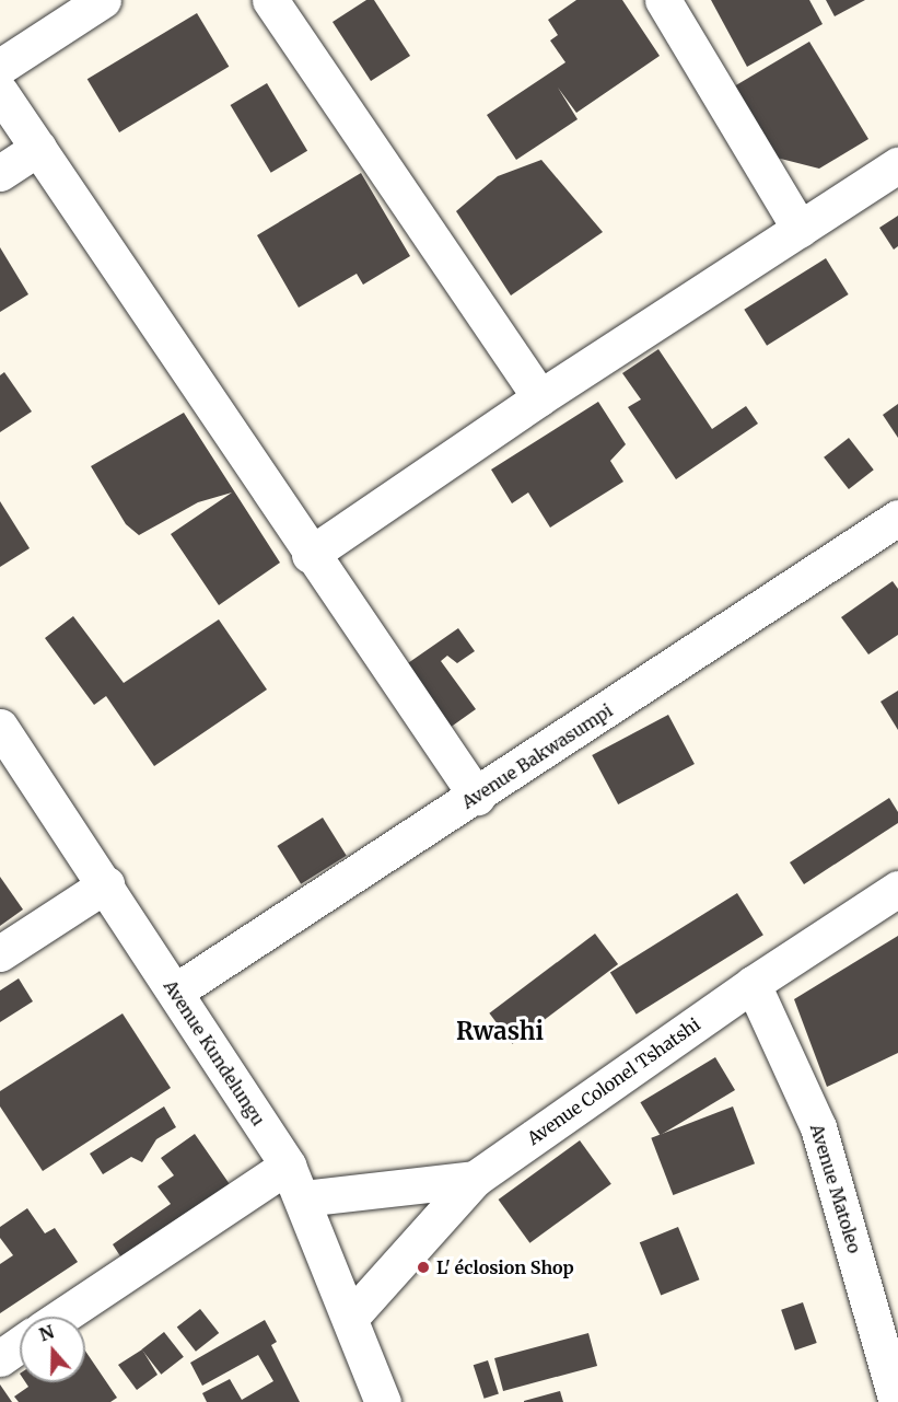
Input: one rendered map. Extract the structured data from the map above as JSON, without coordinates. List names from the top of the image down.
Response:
{
  "streets": {
    "street": [
      "Avenue Bakwasumpi",
      "Avenue Kundelungu",
      "Avenue Colonel Tshatshi",
      "Avenue Matoleo"
    ]
  },
  "crossings": [
    ["Avenue Bakwasumpi", "Avenue Kundelungu"],
    ["Avenue Kundelungu", "Avenue Colonel Tshatshi"],
    ["Avenue Colonel Tshatshi", "Avenue Matoleo"]
  ],
  "districts": ["Rwashi"],
  "places": ["L' éclosion Shop"],
  "north": "top"
}
